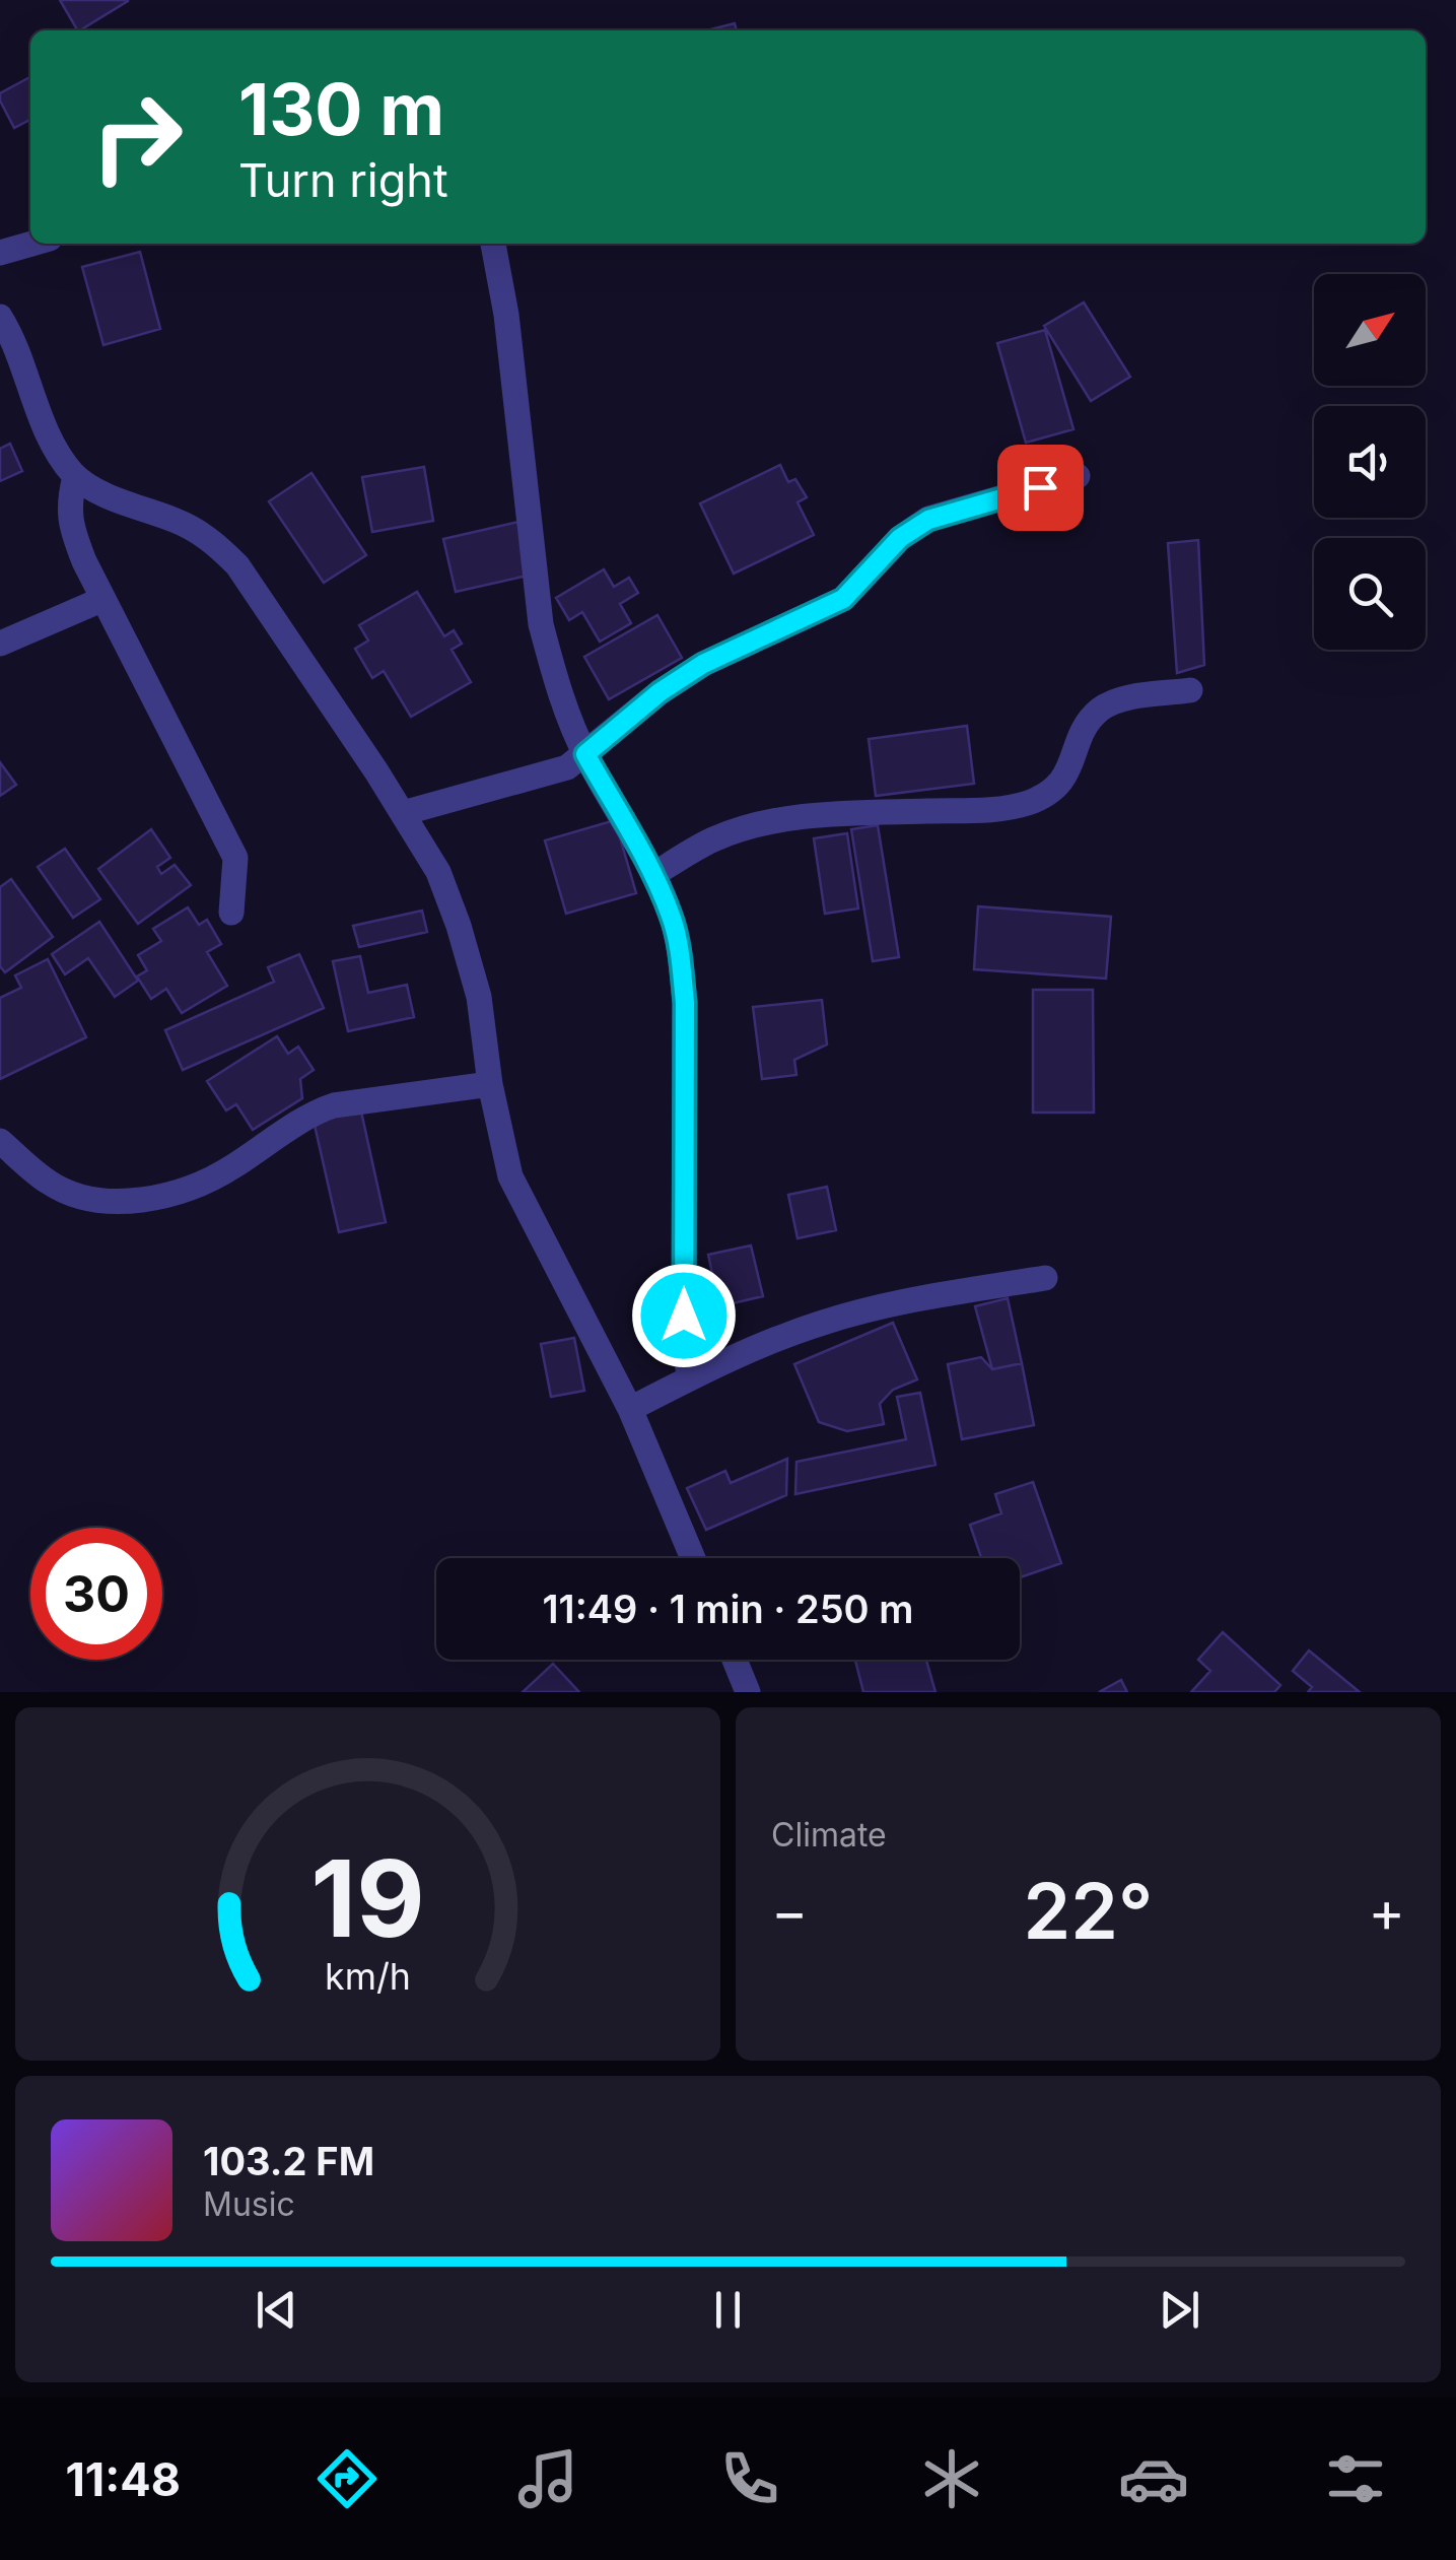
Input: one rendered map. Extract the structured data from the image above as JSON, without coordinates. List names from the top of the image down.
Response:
{
  "north": "top right",
  "page": {
    "turn": ["130 m", "Turn right"],
    "limit": "30",
    "trip": "11:49 · 1 min · 250 m",
    "tile": "Climate",
    "heat": ["−", "22°", "+"],
    "song": ["103.2 FM", "Music"],
    "tabs": "11:48",
    "gauge": ["19", "km/h"]
  }
}
